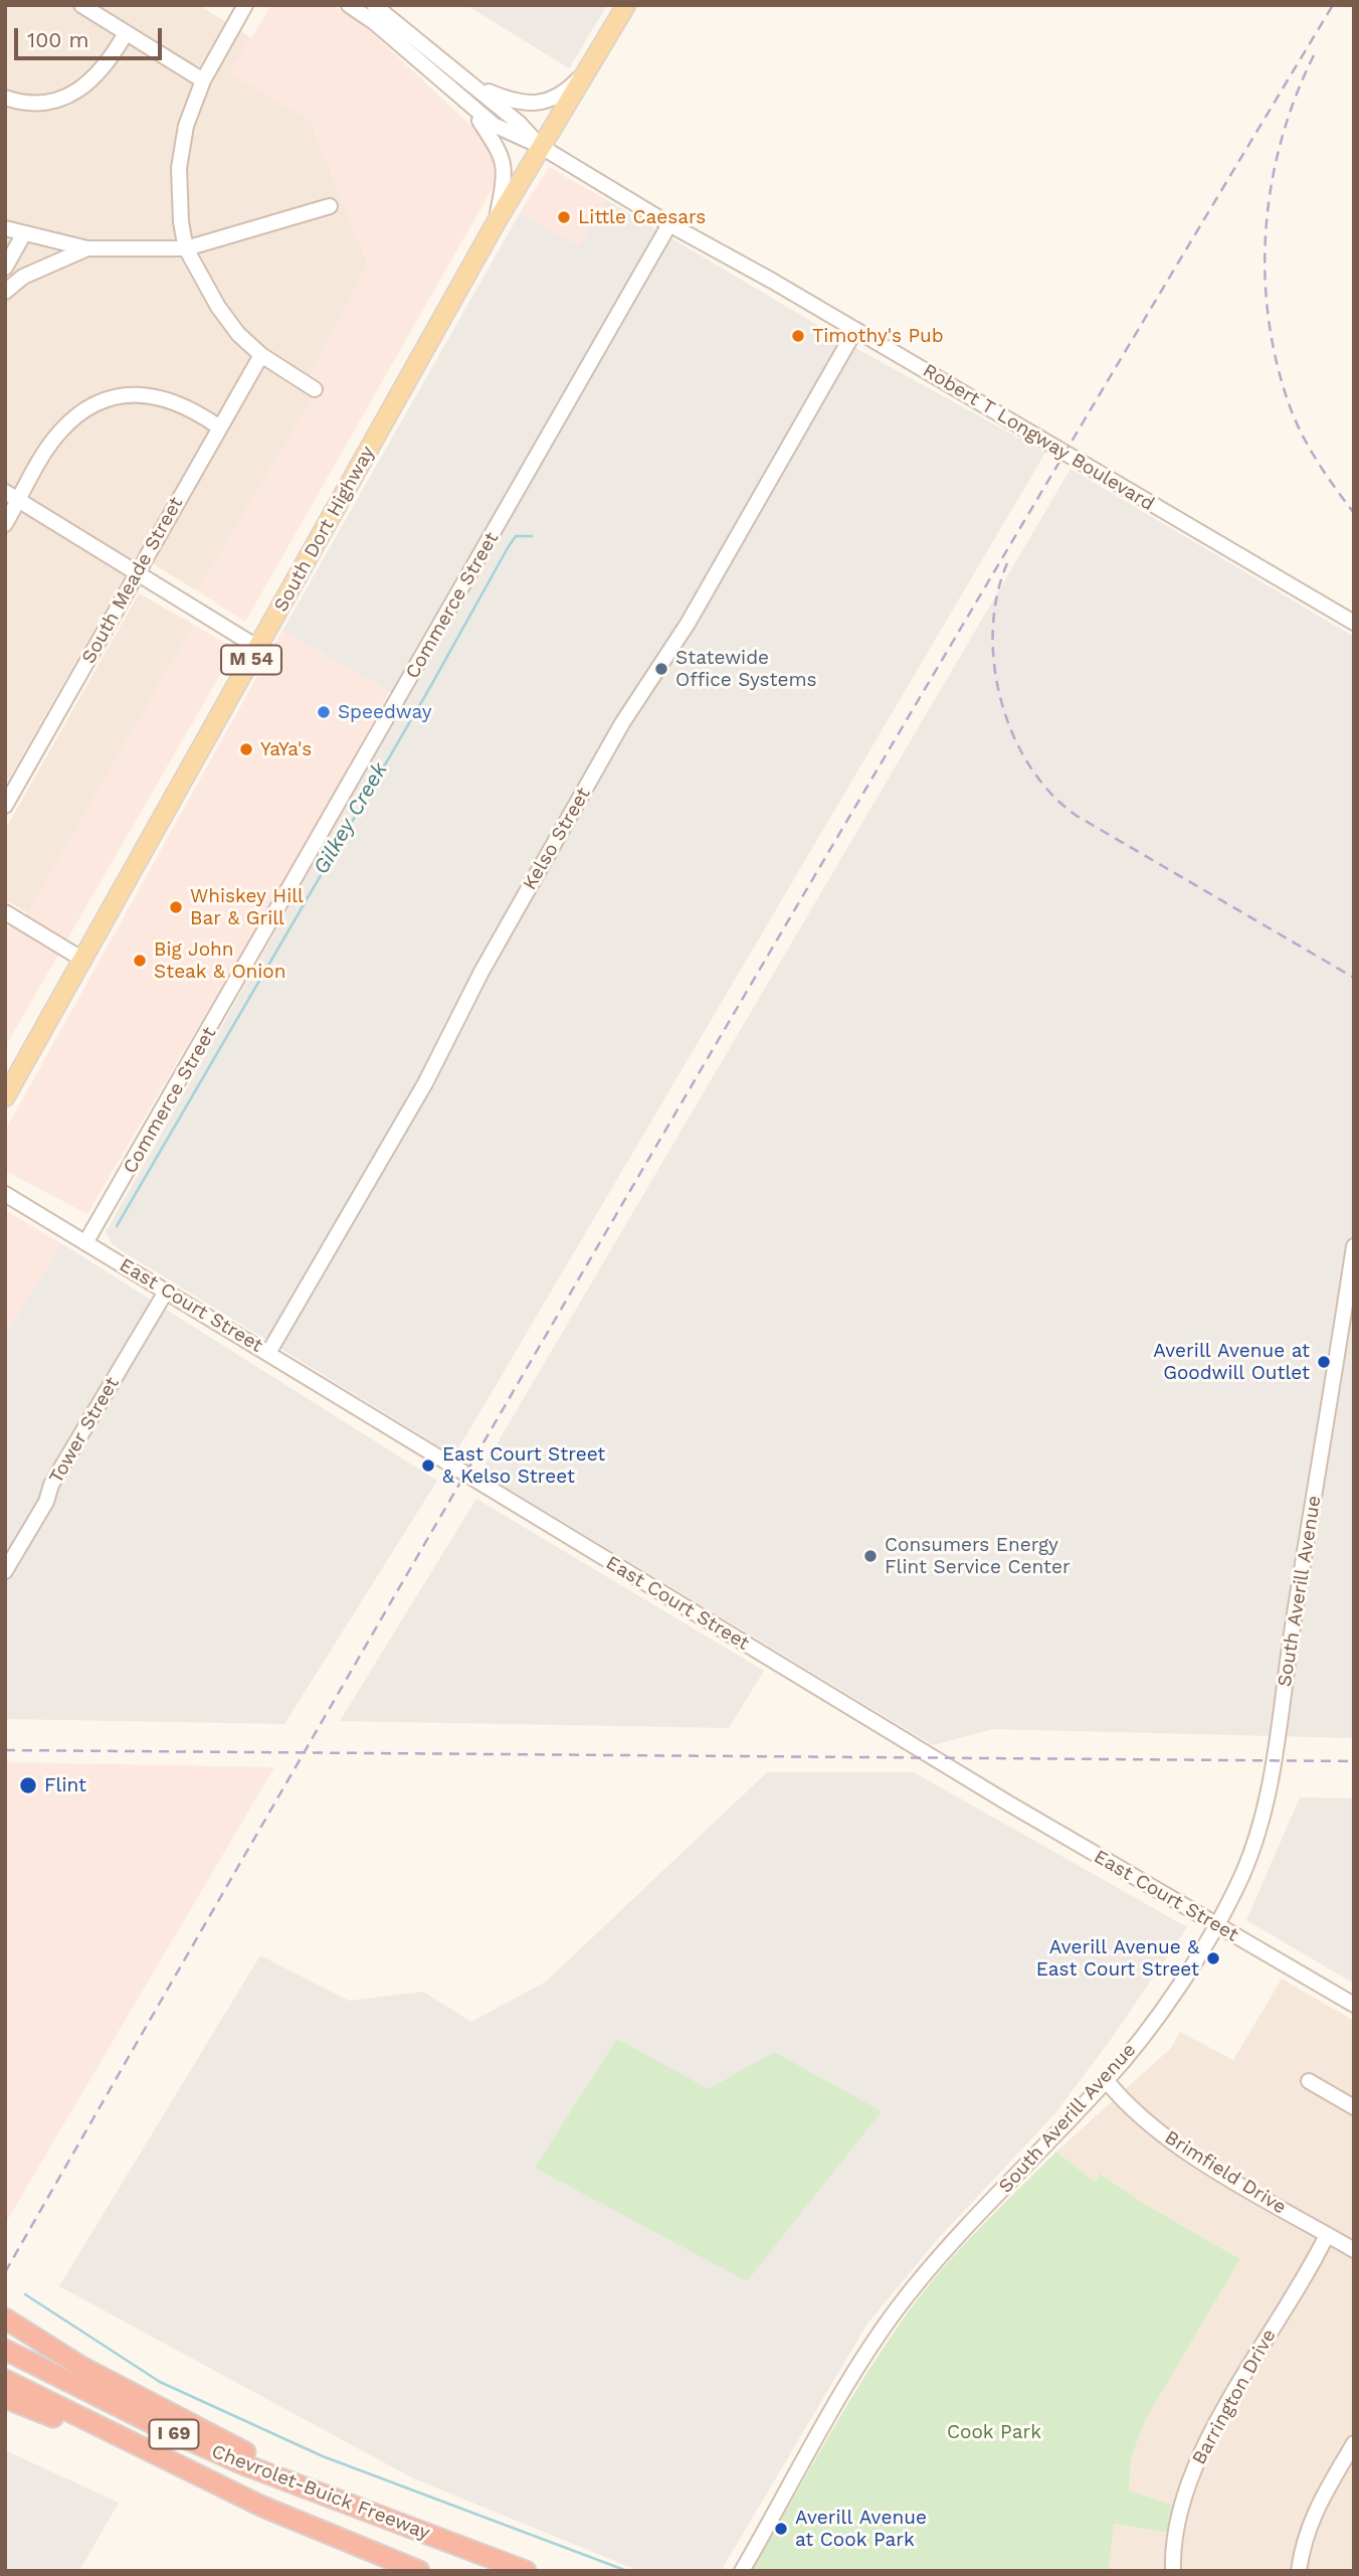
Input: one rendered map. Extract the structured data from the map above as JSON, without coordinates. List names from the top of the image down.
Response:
{
  "streets": {
    "highway": ["I 69", "Chevrolet-Buick Freeway"],
    "main road": ["South Dort Highway", "M 54"],
    "street": [
      "Robert T Longway Boulevard",
      "South Meade Street",
      "Commerce Street",
      "Kelso Street",
      "East Court Street",
      "Tower Street",
      "South Averill Avenue",
      "Brimfield Drive",
      "Barrington Drive"
    ]
  },
  "crossings": [
    ["Robert T Longway Boulevard", "South Dort Highway"],
    ["Robert T Longway Boulevard", "Commerce Street"],
    ["Robert T Longway Boulevard", "M 54"],
    ["Robert T Longway Boulevard", "Kelso Street"],
    ["South Dort Highway", "M 54"],
    ["Commerce Street", "East Court Street"],
    ["Kelso Street", "East Court Street"],
    ["East Court Street", "Tower Street"],
    ["East Court Street", "South Averill Avenue"],
    ["South Averill Avenue", "Brimfield Drive"],
    ["Brimfield Drive", "Barrington Drive"]
  ],
  "water": ["Gilkey Creek"],
  "parks": ["Cook Park"],
  "places": [
    "Little Caesars",
    "Timothy's Pub",
    "Statewide Office Systems",
    "Speedway",
    "YaYa's",
    "Whiskey Hill Bar & Grill",
    "Big John Steak & Onion",
    "Averill Avenue at Goodwill Outlet",
    "East Court Street & Kelso Street",
    "Consumers Energy Flint Service Center",
    "Flint",
    "Averill Avenue & East Court Street",
    "Averill Avenue at Cook Park"
  ],
  "scale_bar": "100 m"
}
